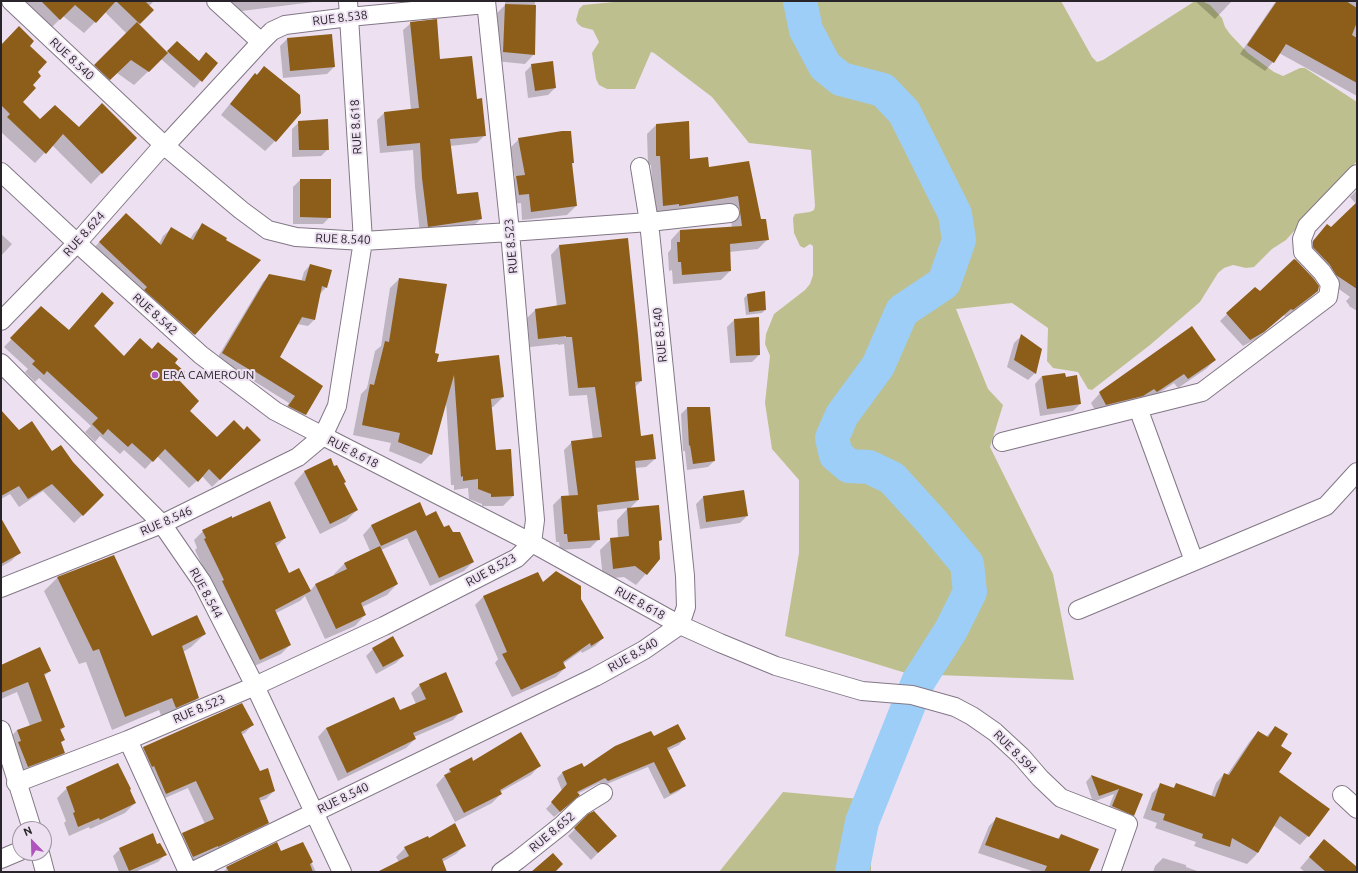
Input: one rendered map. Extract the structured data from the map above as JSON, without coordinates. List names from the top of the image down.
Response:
{
  "streets": {
    "street": [
      "RUE 8.538",
      "RUE 8.540",
      "RUE 8.618",
      "RUE 8.624",
      "RUE 8.523",
      "RUE 8.542",
      "RUE 8.546",
      "RUE 8.544",
      "RUE 8.594",
      "RUE 8.652"
    ]
  },
  "crossings": [
    ["RUE 8.538", "RUE 8.540"],
    ["RUE 8.538", "RUE 8.618"],
    ["RUE 8.538", "RUE 8.624"],
    ["RUE 8.538", "RUE 8.523"],
    ["RUE 8.540", "RUE 8.618"],
    ["RUE 8.540", "RUE 8.624"],
    ["RUE 8.540", "RUE 8.523"],
    ["RUE 8.540", "RUE 8.544"],
    ["RUE 8.618", "RUE 8.523"],
    ["RUE 8.618", "RUE 8.542"],
    ["RUE 8.618", "RUE 8.546"],
    ["RUE 8.618", "RUE 8.594"],
    ["RUE 8.624", "RUE 8.542"],
    ["RUE 8.523", "RUE 8.544"],
    ["RUE 8.542", "RUE 8.546"],
    ["RUE 8.546", "RUE 8.544"]
  ],
  "places": ["ERA CAMEROUN"],
  "north": "top left"
}
